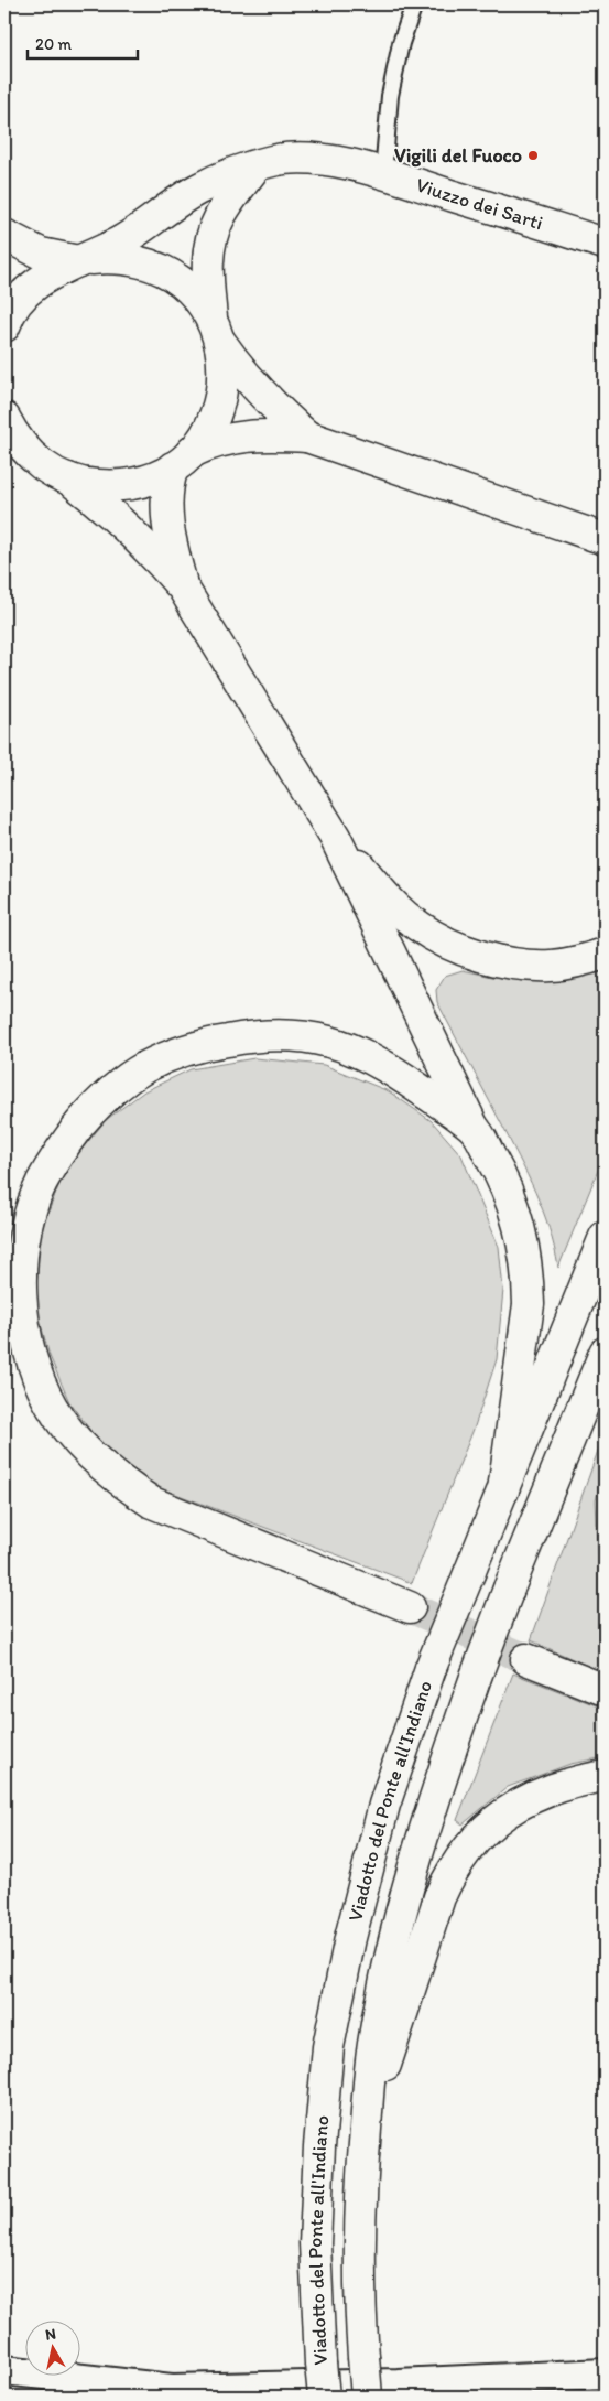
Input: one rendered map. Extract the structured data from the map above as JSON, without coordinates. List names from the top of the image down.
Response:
{
  "streets": {
    "main road": ["Viuzzo dei Sarti", "Viadotto del Ponte all'Indiano"]
  },
  "places": ["Vigili del Fuoco"],
  "scale_bar": "20 m",
  "north": "top"
}
